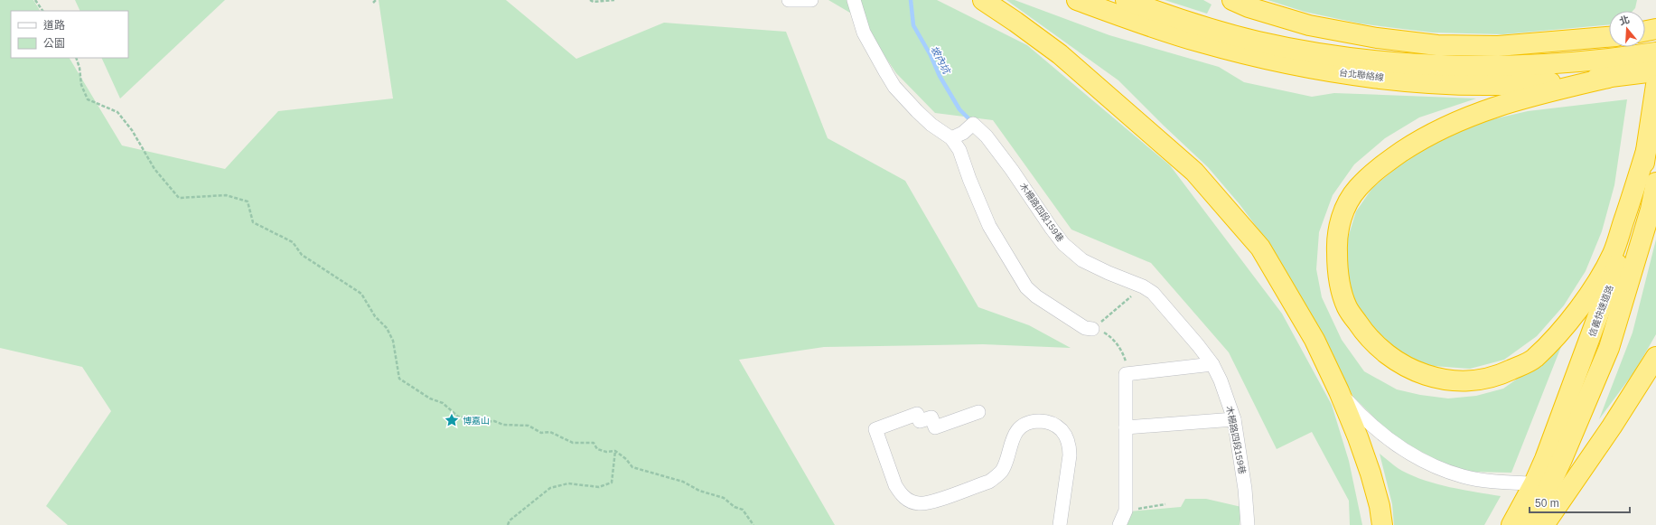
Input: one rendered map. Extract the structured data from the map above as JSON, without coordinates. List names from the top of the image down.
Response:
{
  "streets": {
    "highway": ["台北聯絡線", "信義快速道路"],
    "street": ["木柵路四段159巷"]
  },
  "water": ["坡內坑"],
  "places": {
    "place": ["博嘉山"]
  },
  "legend": ["道路", "公園"],
  "scale_bar": "50 m",
  "north": "top"
}
